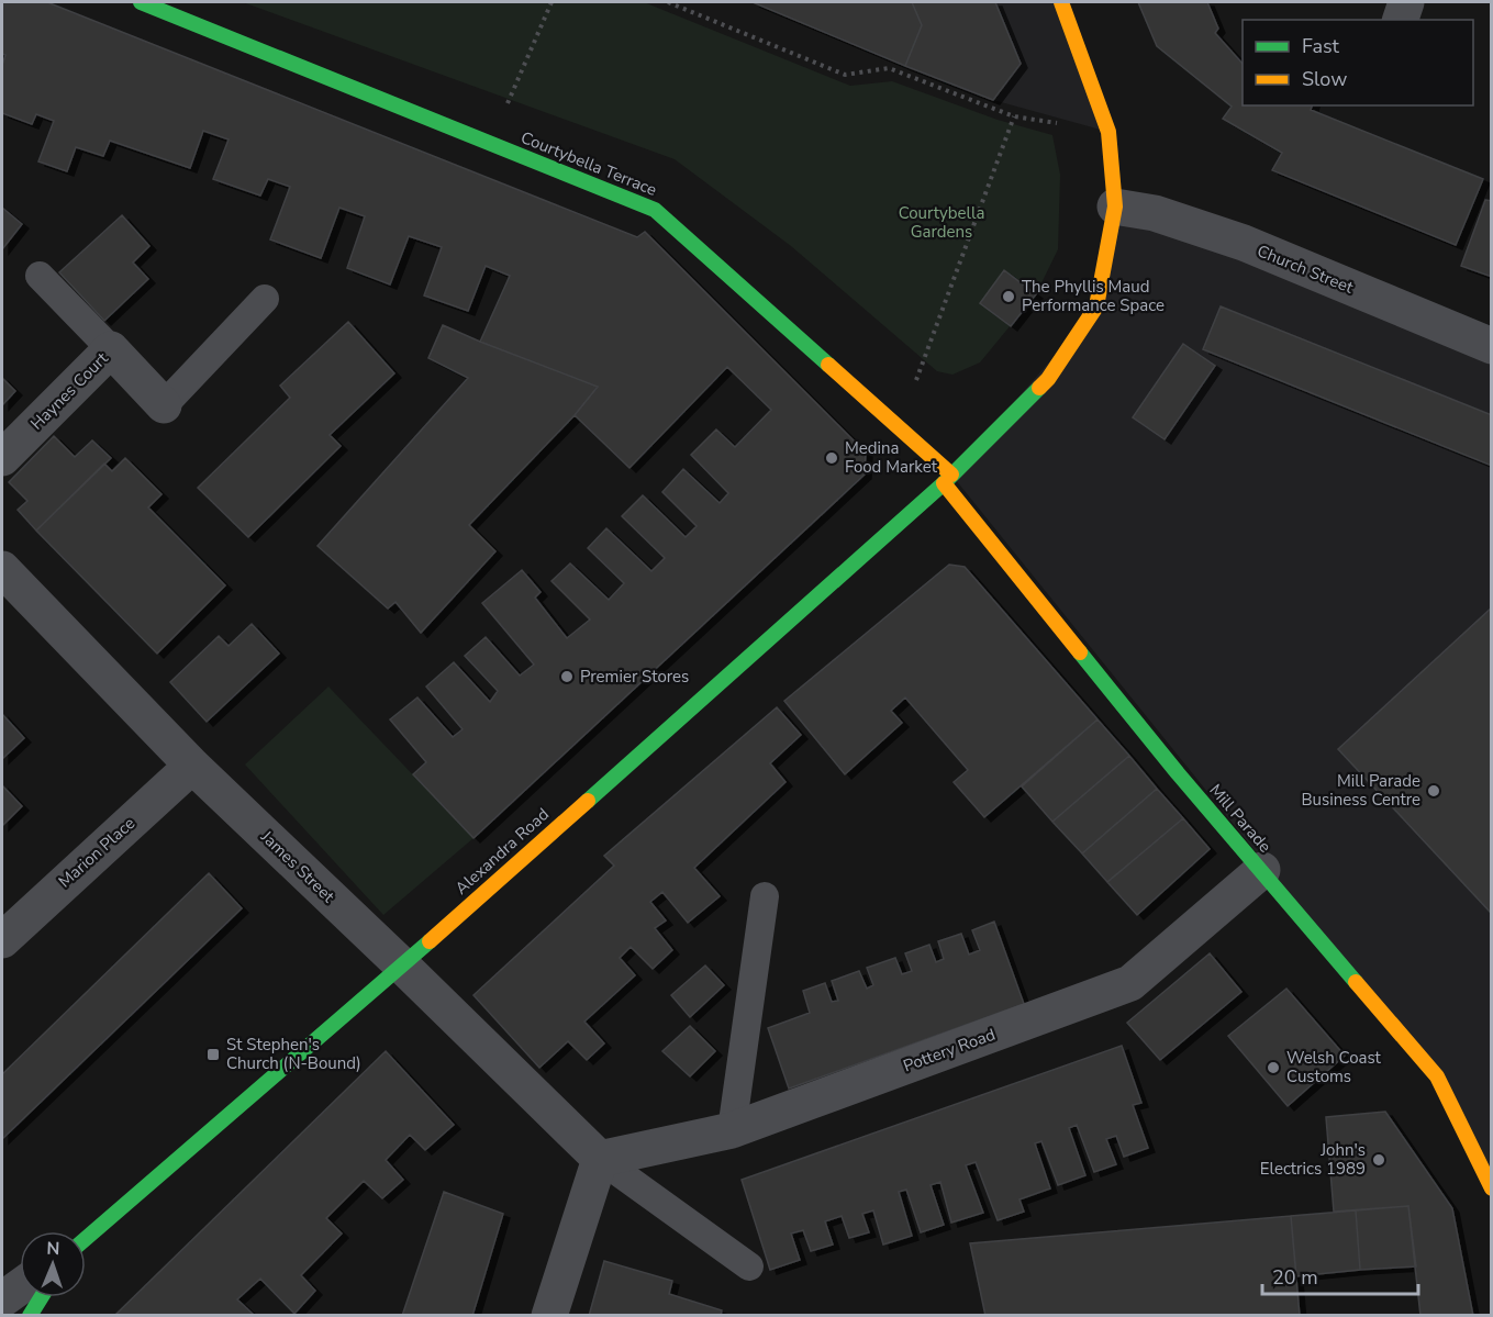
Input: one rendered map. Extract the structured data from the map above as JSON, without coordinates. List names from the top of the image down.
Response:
{
  "streets": {
    "street": [
      "Courtybella Terrace",
      "Church Street",
      "Haynes Court",
      "Mill Parade",
      "Alexandra Road",
      "Marion Place",
      "James Street",
      "Pottery Road"
    ]
  },
  "crossings": [
    ["Courtybella Terrace", "Mill Parade"],
    ["Courtybella Terrace", "Alexandra Road"],
    ["Church Street", "Alexandra Road"],
    ["Mill Parade", "Alexandra Road"],
    ["Mill Parade", "Pottery Road"],
    ["Alexandra Road", "James Street"],
    ["Marion Place", "James Street"],
    ["James Street", "Pottery Road"]
  ],
  "parks": ["Courtybella Gardens"],
  "places": {
    "other": [
      "The Phyllis Maud Performance Space",
      "Medina Food Market",
      "Premier Stores",
      "Mill Parade Business Centre",
      "Welsh Coast Customs",
      "John's Electrics 1989"
    ],
    "transit": ["St Stephen's Church (N-Bound)"]
  },
  "legend": ["Fast", "Slow"],
  "scale_bar": "20 m",
  "north": "top"
}
